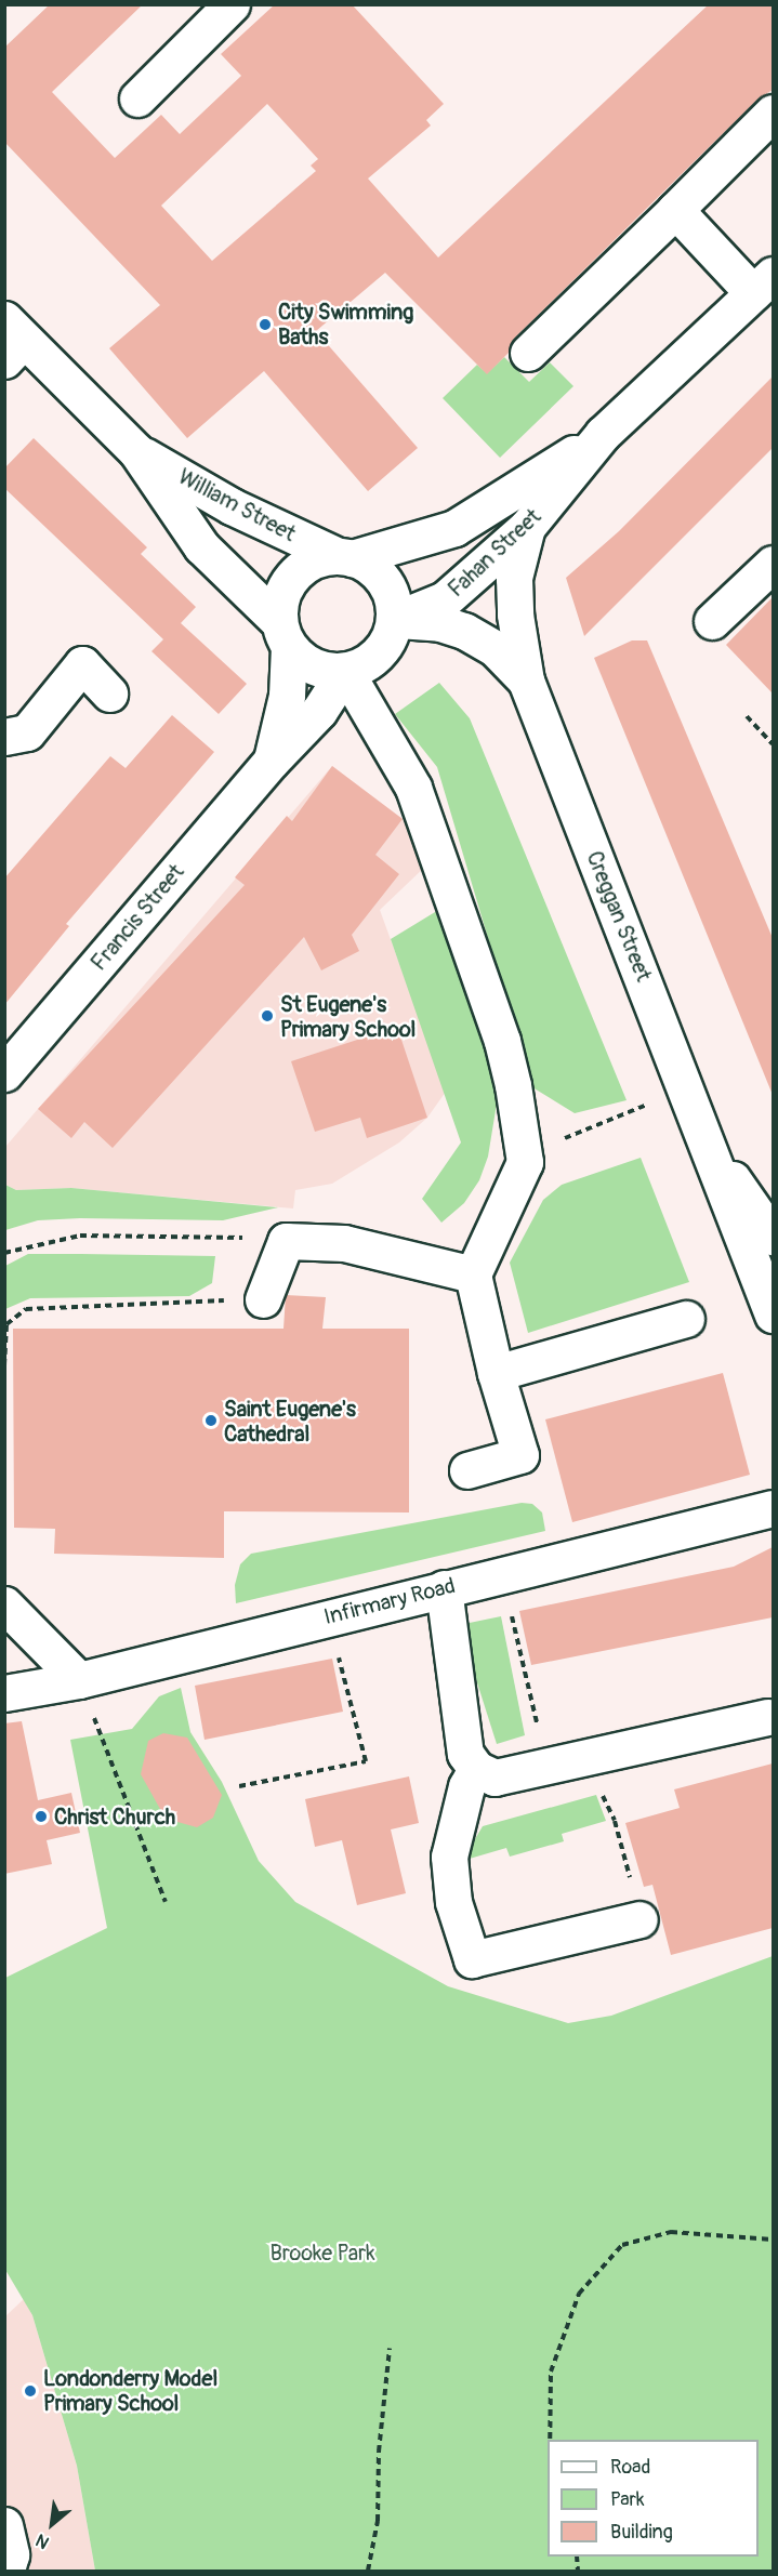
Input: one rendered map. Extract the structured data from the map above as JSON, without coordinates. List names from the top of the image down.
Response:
{
  "streets": {
    "main road": [
      "William Street",
      "Fahan Street",
      "Creggan Street",
      "Francis Street",
      "Infirmary Road"
    ]
  },
  "crossings": [
    ["William Street", "Fahan Street"],
    ["William Street", "Creggan Street"],
    ["William Street", "Francis Street"],
    ["Fahan Street", "Creggan Street"],
    ["Fahan Street", "Francis Street"],
    ["Creggan Street", "Francis Street"]
  ],
  "parks": ["Brooke Park"],
  "places": [
    "City Swimming Baths",
    "St Eugene's Primary School",
    "Saint Eugene's Cathedral",
    "Christ Church",
    "Londonderry Model Primary School"
  ],
  "legend": ["Road", "Park", "Building"],
  "north": "bottom left"
}
